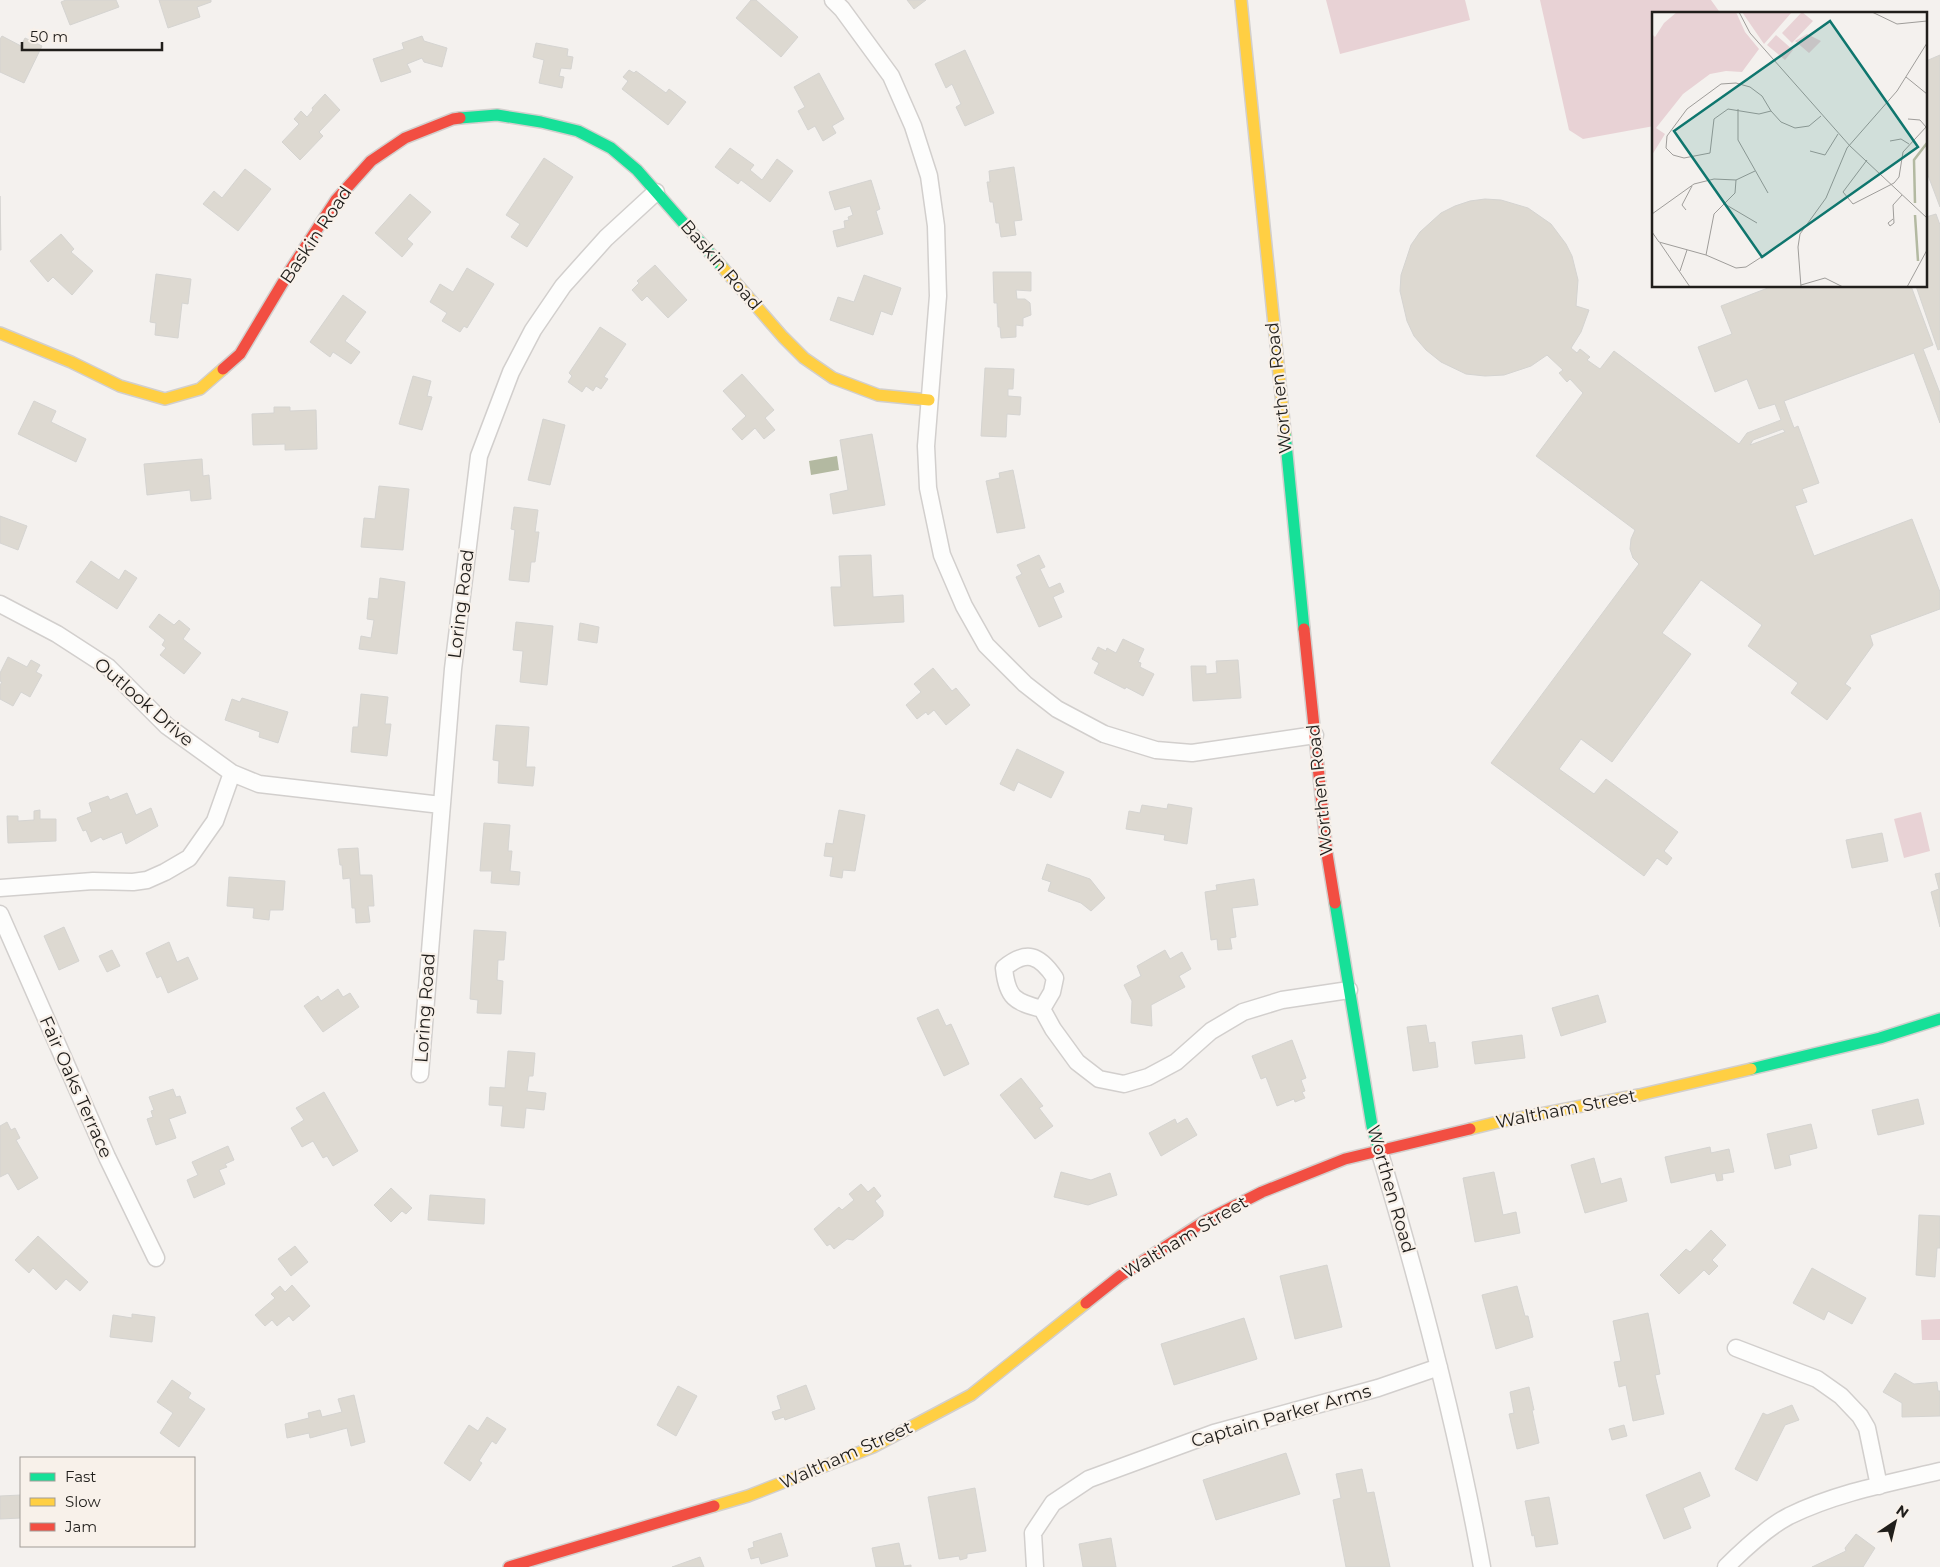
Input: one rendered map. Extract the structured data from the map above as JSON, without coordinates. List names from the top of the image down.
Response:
{
  "streets": {
    "main road": ["Baskin Road", "Worthen Road", "Waltham Street"],
    "street": [
      "Loring Road",
      "Outlook Drive",
      "Fair Oaks Terrace",
      "Captain Parker Arms"
    ]
  },
  "crossings": [
    ["Baskin Road", "Loring Road"],
    ["Worthen Road", "Waltham Street"],
    ["Worthen Road", "Captain Parker Arms"],
    ["Loring Road", "Outlook Drive"]
  ],
  "legend": ["Fast", "Slow", "Jam"],
  "scale_bar": "50 m",
  "north": "top right"
}
